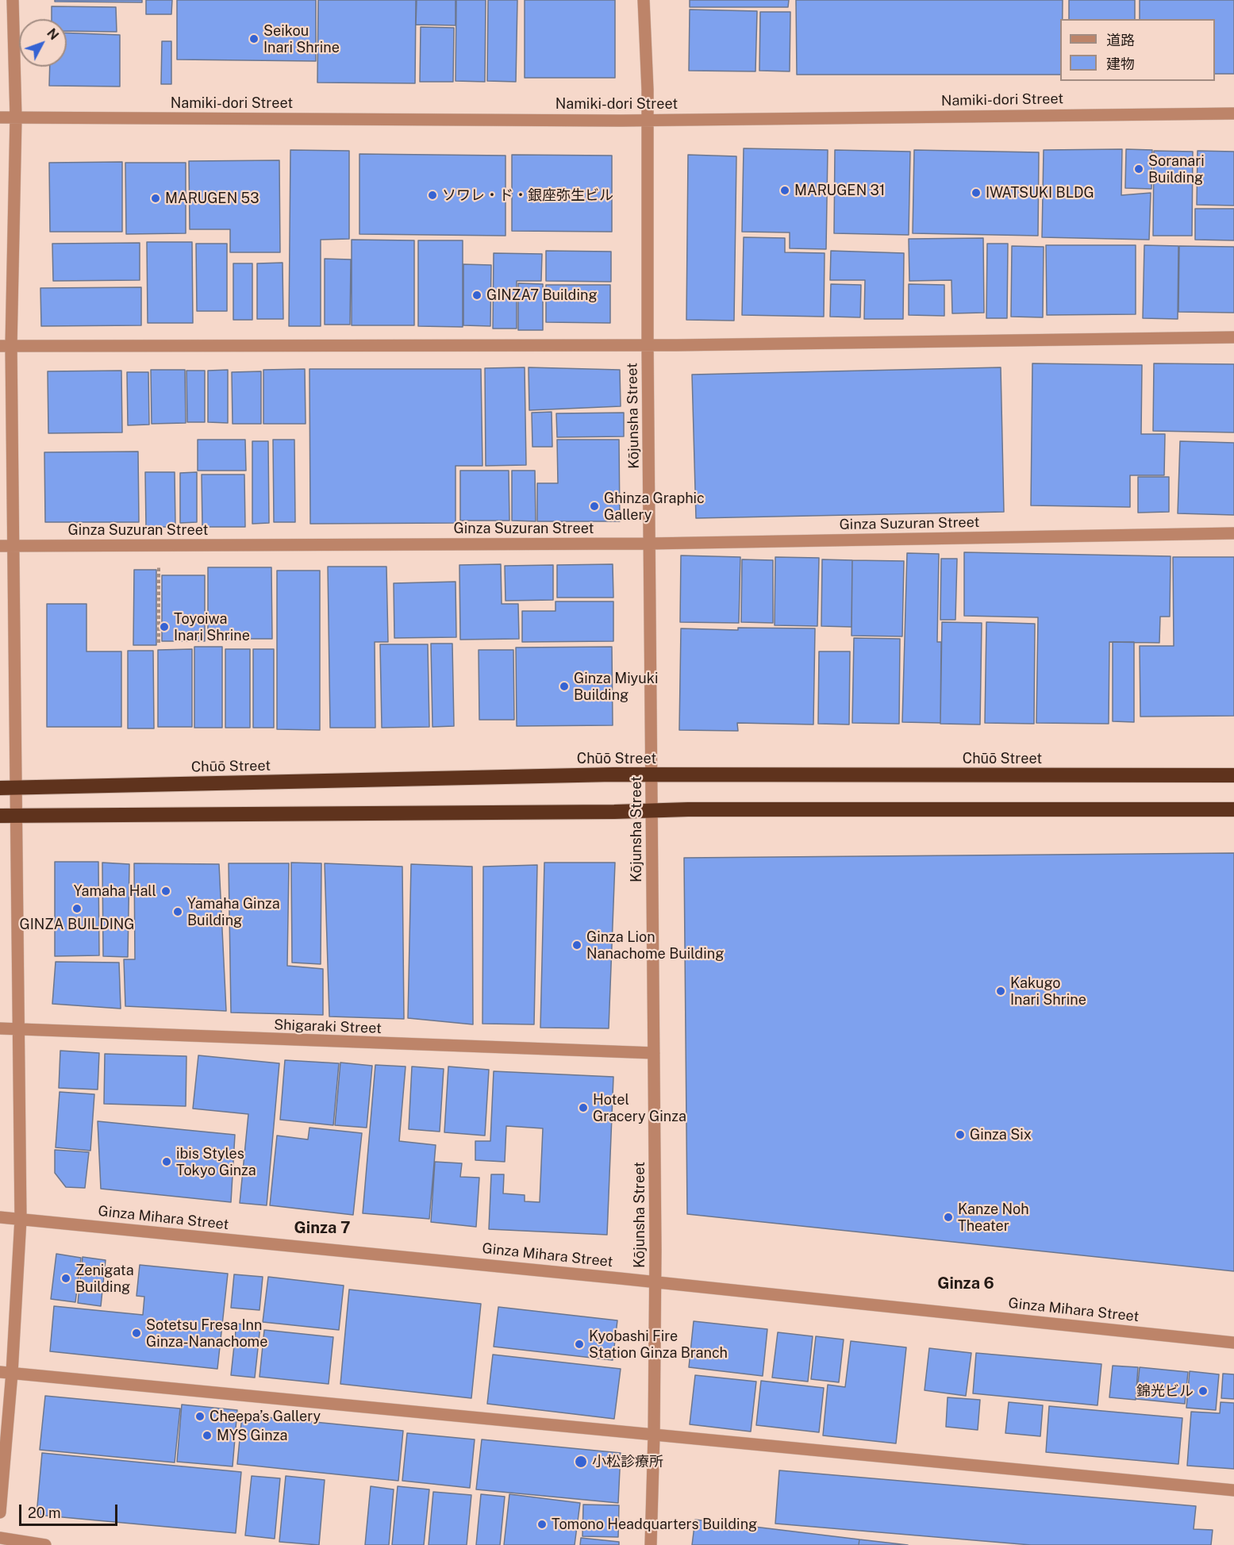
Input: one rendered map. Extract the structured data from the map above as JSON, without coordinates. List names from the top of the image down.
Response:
{
  "streets": {
    "highway": ["Chūō Street"],
    "street": [
      "Namiki-dori Street",
      "Kōjunsha Street",
      "Ginza Suzuran Street",
      "Shigaraki Street",
      "Ginza Mihara Street"
    ]
  },
  "crossings": [
    ["Namiki-dori Street", "Kōjunsha Street"],
    ["Kōjunsha Street", "Ginza Suzuran Street"],
    ["Kōjunsha Street", "Chūō Street"],
    ["Kōjunsha Street", "Shigaraki Street"],
    ["Kōjunsha Street", "Ginza Mihara Street"]
  ],
  "districts": ["Ginza 7", "Ginza 6"],
  "places": [
    "Seikou Inari Shrine",
    "Soranari Building",
    "MARUGEN 31",
    "IWATSUKI BLDG",
    "ソワレ・ド・銀座弥生ビル",
    "MARUGEN 53",
    "GINZA7 Building",
    "Ghinza Graphic Gallery",
    "Toyoiwa Inari Shrine",
    "Ginza Miyuki Building",
    "Yamaha Hall",
    "GINZA BUILDING",
    "Yamaha Ginza Building",
    "Ginza Lion Nanachome Building",
    "Kakugo Inari Shrine",
    "Hotel Gracery Ginza",
    "Ginza Six",
    "ibis Styles Tokyo Ginza",
    "Kanze Noh Theater",
    "Zenigata Building",
    "Sotetsu Fresa Inn Ginza-Nanachome",
    "Kyobashi Fire Station Ginza Branch",
    "錦光ビル",
    "Cheepa’s Gallery",
    "MYS Ginza",
    "小松診療所",
    "Tomono Headquarters Building"
  ],
  "legend": ["道路", "建物"],
  "scale_bar": "20 m",
  "north": "top right"
}
